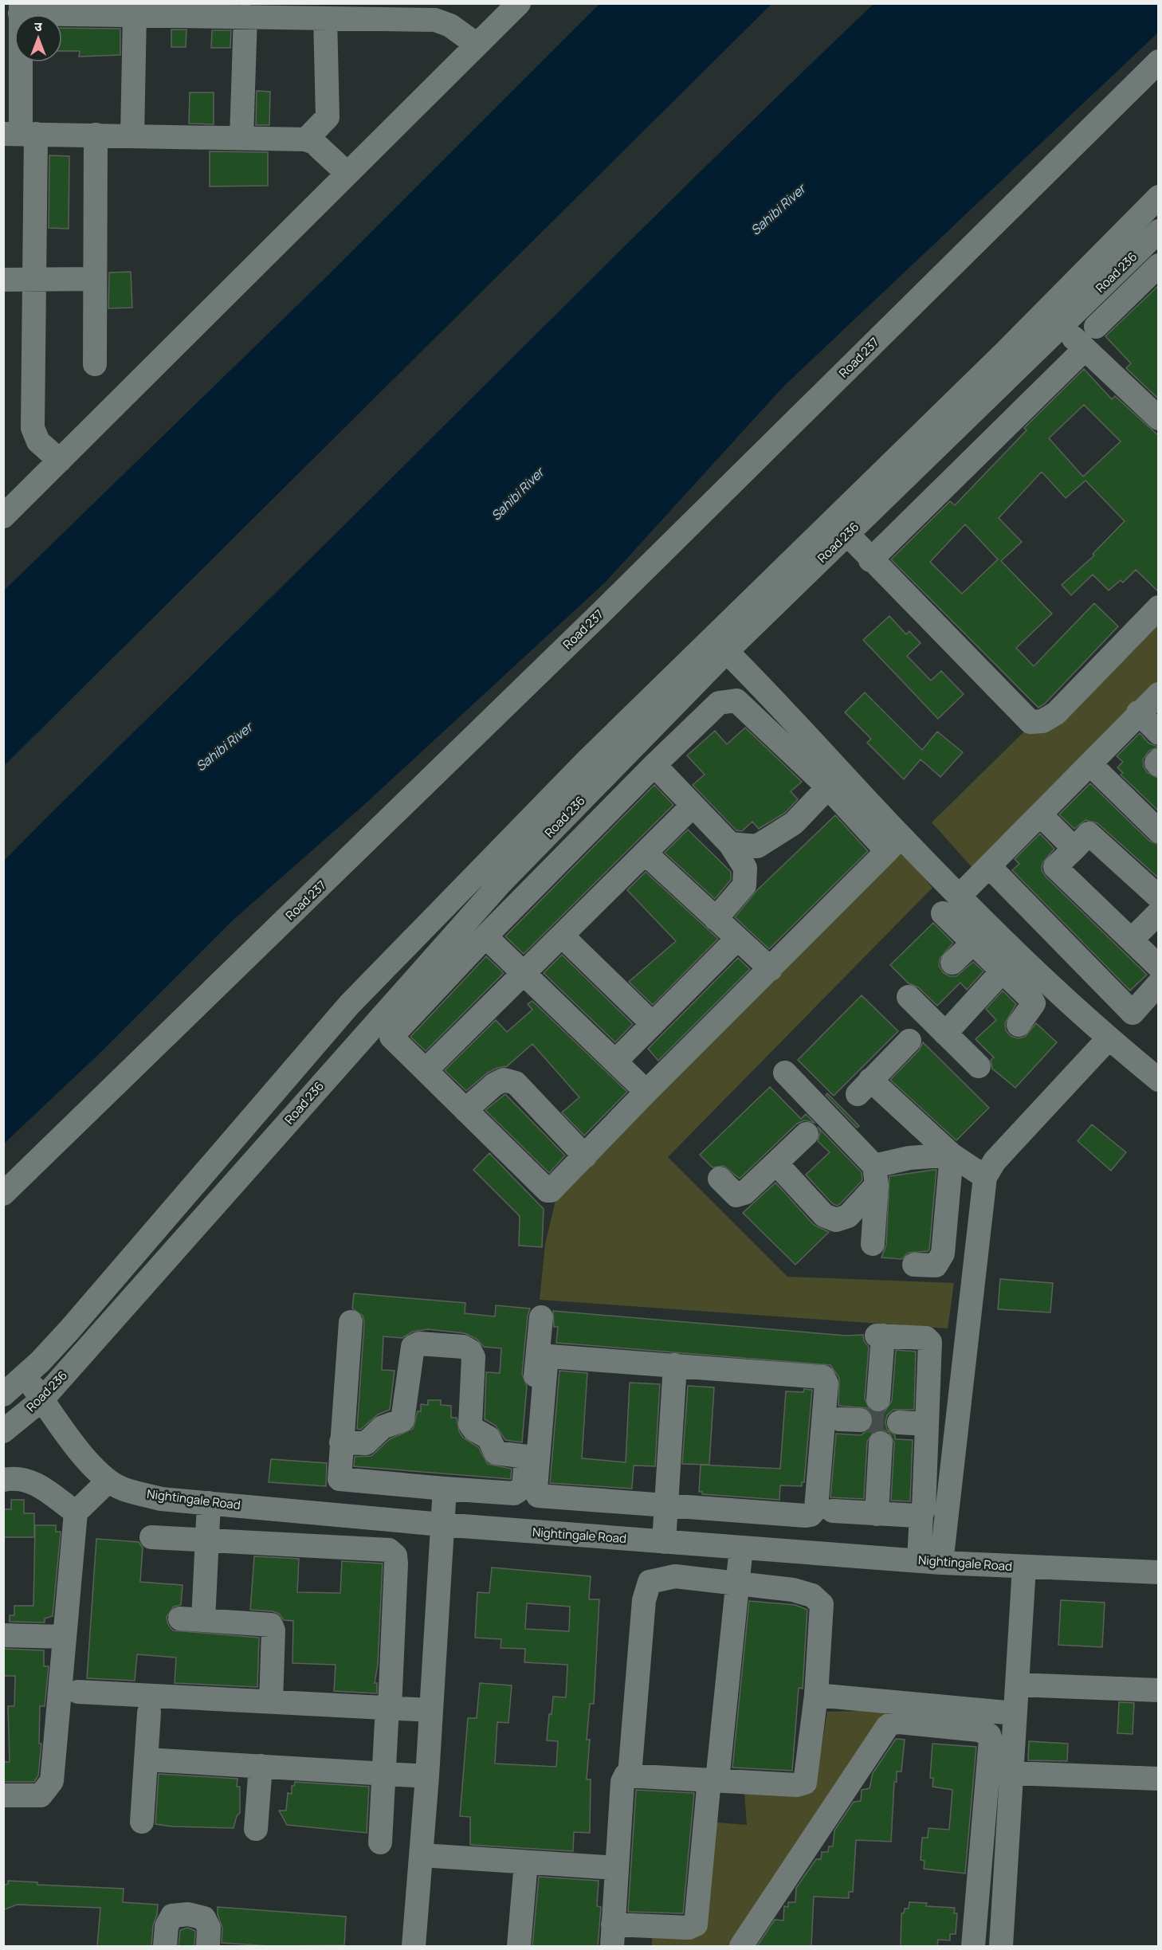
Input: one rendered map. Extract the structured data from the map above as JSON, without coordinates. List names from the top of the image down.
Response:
{
  "streets": {
    "street": ["Road 236", "Road 237", "Nightingale Road"]
  },
  "crossings": [
    ["Road 236", "Nightingale Road"]
  ],
  "water": ["Sahibi River"],
  "north": "top"
}
